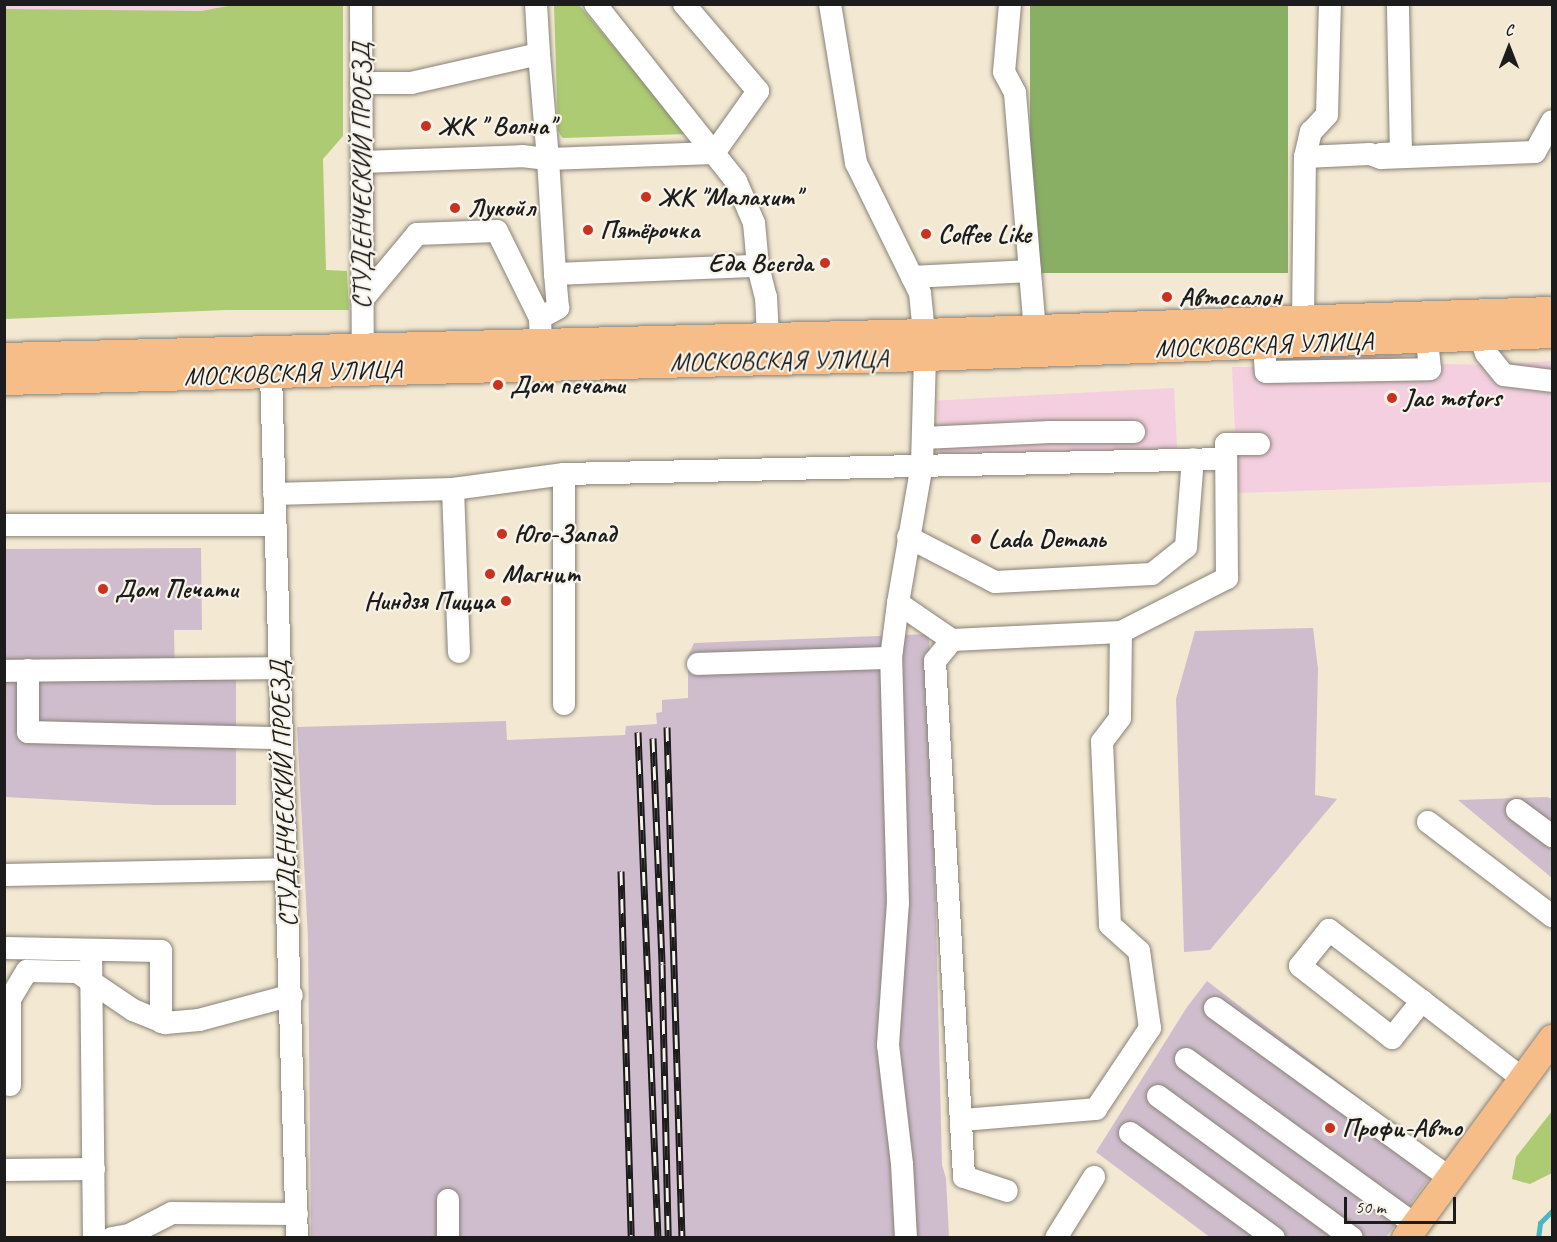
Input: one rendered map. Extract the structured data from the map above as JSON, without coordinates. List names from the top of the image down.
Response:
{
  "streets": {
    "main road": ["МОСКОВСКАЯ УЛИЦА"],
    "street": ["СТУДЕНЧЕСКИЙ ПРОЕЗД"]
  },
  "crossings": [
    ["СТУДЕНЧЕСКИЙ ПРОЕЗД", "МОСКОВСКАЯ УЛИЦА"]
  ],
  "places": [
    "ЖК \" Волна\"",
    "ЖК \"Малахит\"",
    "Лукойл",
    "Пятёрочка",
    "Coffee Like",
    "Еда Всегда",
    "Автосалон",
    "Дом печати",
    "Jac motors",
    "Юго-Запад",
    "Lada Dеталь",
    "Магнит",
    "Дом Печати",
    "Ниндзя Пицца",
    "Профи-Авто"
  ],
  "scale_bar": "50 m",
  "north": "top"
}
